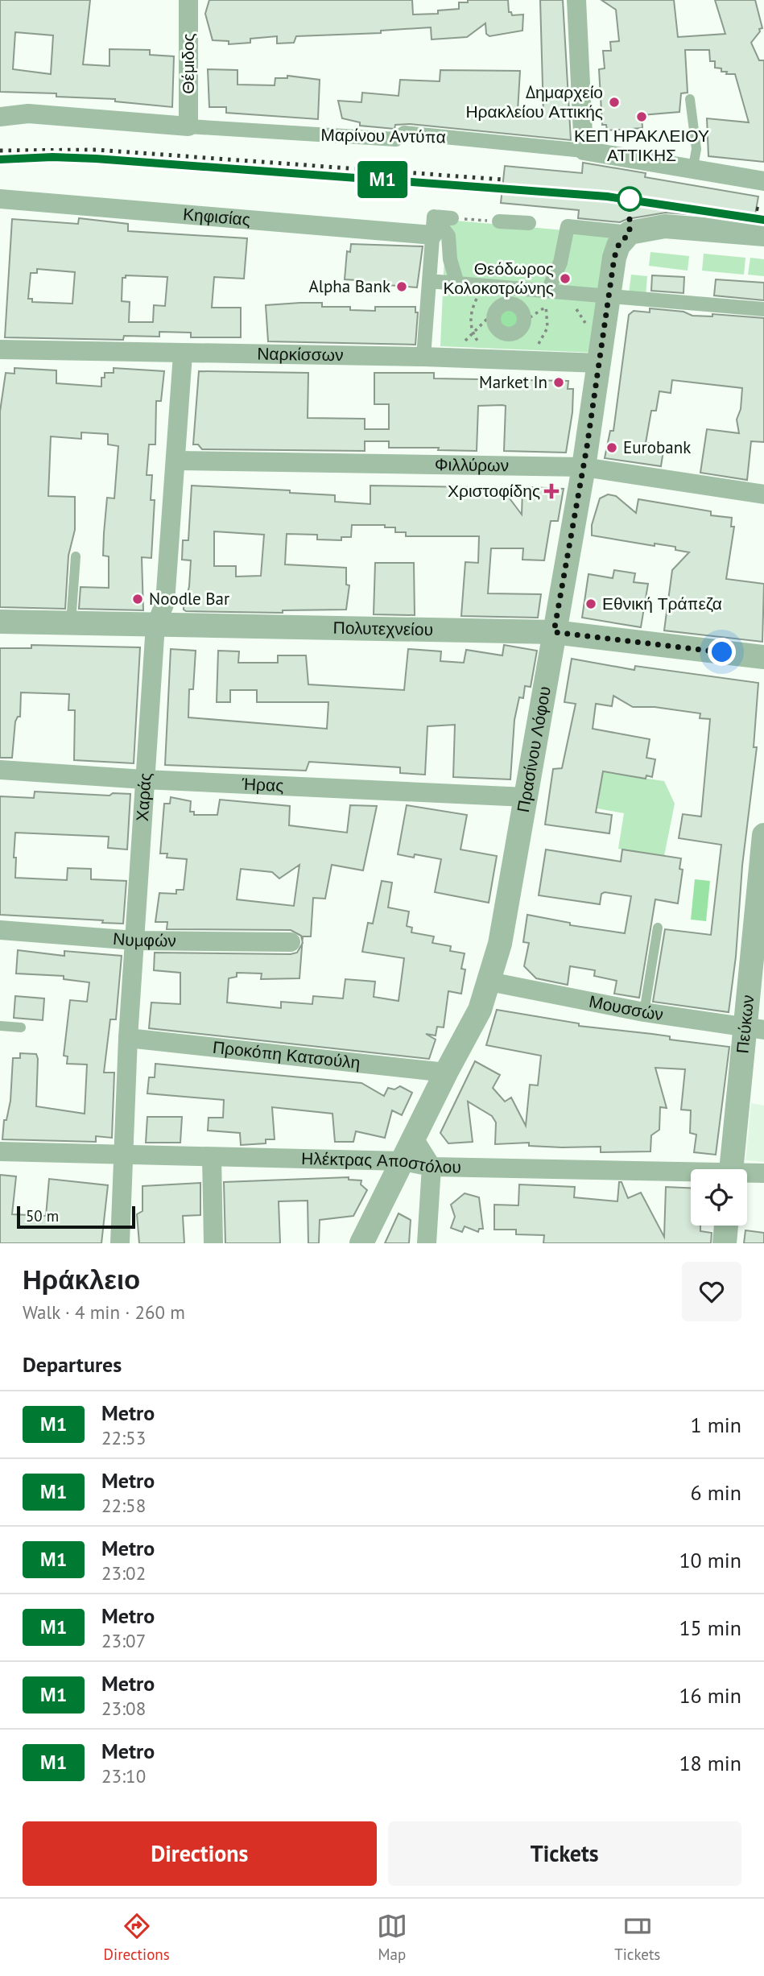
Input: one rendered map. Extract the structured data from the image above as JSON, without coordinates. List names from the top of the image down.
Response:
{
  "streets": {
    "street": [
      "Θέμιδος",
      "Μαρίνου Αντύπα",
      "Κηφισίας",
      "Ναρκίσσων",
      "Φιλλύρων",
      "Πολυτεχνείου",
      "Πρασίνου Λόφου",
      "Ήρας",
      "Χαράς",
      "Νυμφών",
      "Μουσσών",
      "Πεύκων",
      "Προκόπη Κατσούλη",
      "Ηλέκτρας Αποστόλου"
    ]
  },
  "crossings": [
    ["Θέμιδος", "Μαρίνου Αντύπα"],
    ["Ναρκίσσων", "Πρασίνου Λόφου"],
    ["Ναρκίσσων", "Χαράς"],
    ["Φιλλύρων", "Πρασίνου Λόφου"],
    ["Φιλλύρων", "Χαράς"],
    ["Πολυτεχνείου", "Πρασίνου Λόφου"],
    ["Πολυτεχνείου", "Χαράς"],
    ["Πρασίνου Λόφου", "Ήρας"],
    ["Πρασίνου Λόφου", "Μουσσών"],
    ["Πρασίνου Λόφου", "Προκόπη Κατσούλη"],
    ["Πρασίνου Λόφου", "Ηλέκτρας Αποστόλου"],
    ["Ήρας", "Χαράς"],
    ["Χαράς", "Νυμφών"],
    ["Χαράς", "Προκόπη Κατσούλη"],
    ["Χαράς", "Ηλέκτρας Αποστόλου"],
    ["Μουσσών", "Πεύκων"]
  ],
  "places": {
    "other": [
      "Δημαρχείο Ηρακλείου Αττικής",
      "ΚΕΠ ΗΡΑΚΛΕΙΟΥ ΑΤΤΙΚΗΣ",
      "Θεόδωρος Κολοκοτρώνης",
      "Alpha Bank",
      "Market In",
      "Eurobank",
      "Noodle Bar",
      "Εθνική Τράπεζα"
    ],
    "health": ["Χριστοφίδης"]
  },
  "lines": ["metro line Μ1"],
  "scale_bar": "50 m",
  "page": {
    "on_map": "Μ1",
    "scale": "50 m",
    "heading": [
      ["Ηράκλειο", "Walk · 4 min · 260 m"],
      "Departures"
    ],
    "list": [
      {
        "mark": "Μ1",
        "name": "Metro",
        "note": "22:53",
        "value": "1 min"
      },
      {
        "mark": "Μ1",
        "name": "Metro",
        "note": "22:58",
        "value": "6 min"
      },
      {
        "mark": "Μ1",
        "name": "Metro",
        "note": "23:02",
        "value": "10 min"
      },
      {
        "mark": "Μ1",
        "name": "Metro",
        "note": "23:07",
        "value": "15 min"
      },
      {
        "mark": "Μ1",
        "name": "Metro",
        "note": "23:08",
        "value": "16 min"
      },
      {
        "mark": "Μ1",
        "name": "Metro",
        "note": "23:10",
        "value": "18 min"
      }
    ],
    "buttons": ["Directions", "Tickets"],
    "tabs": ["Directions", "Map", "Tickets"]
  }
}
